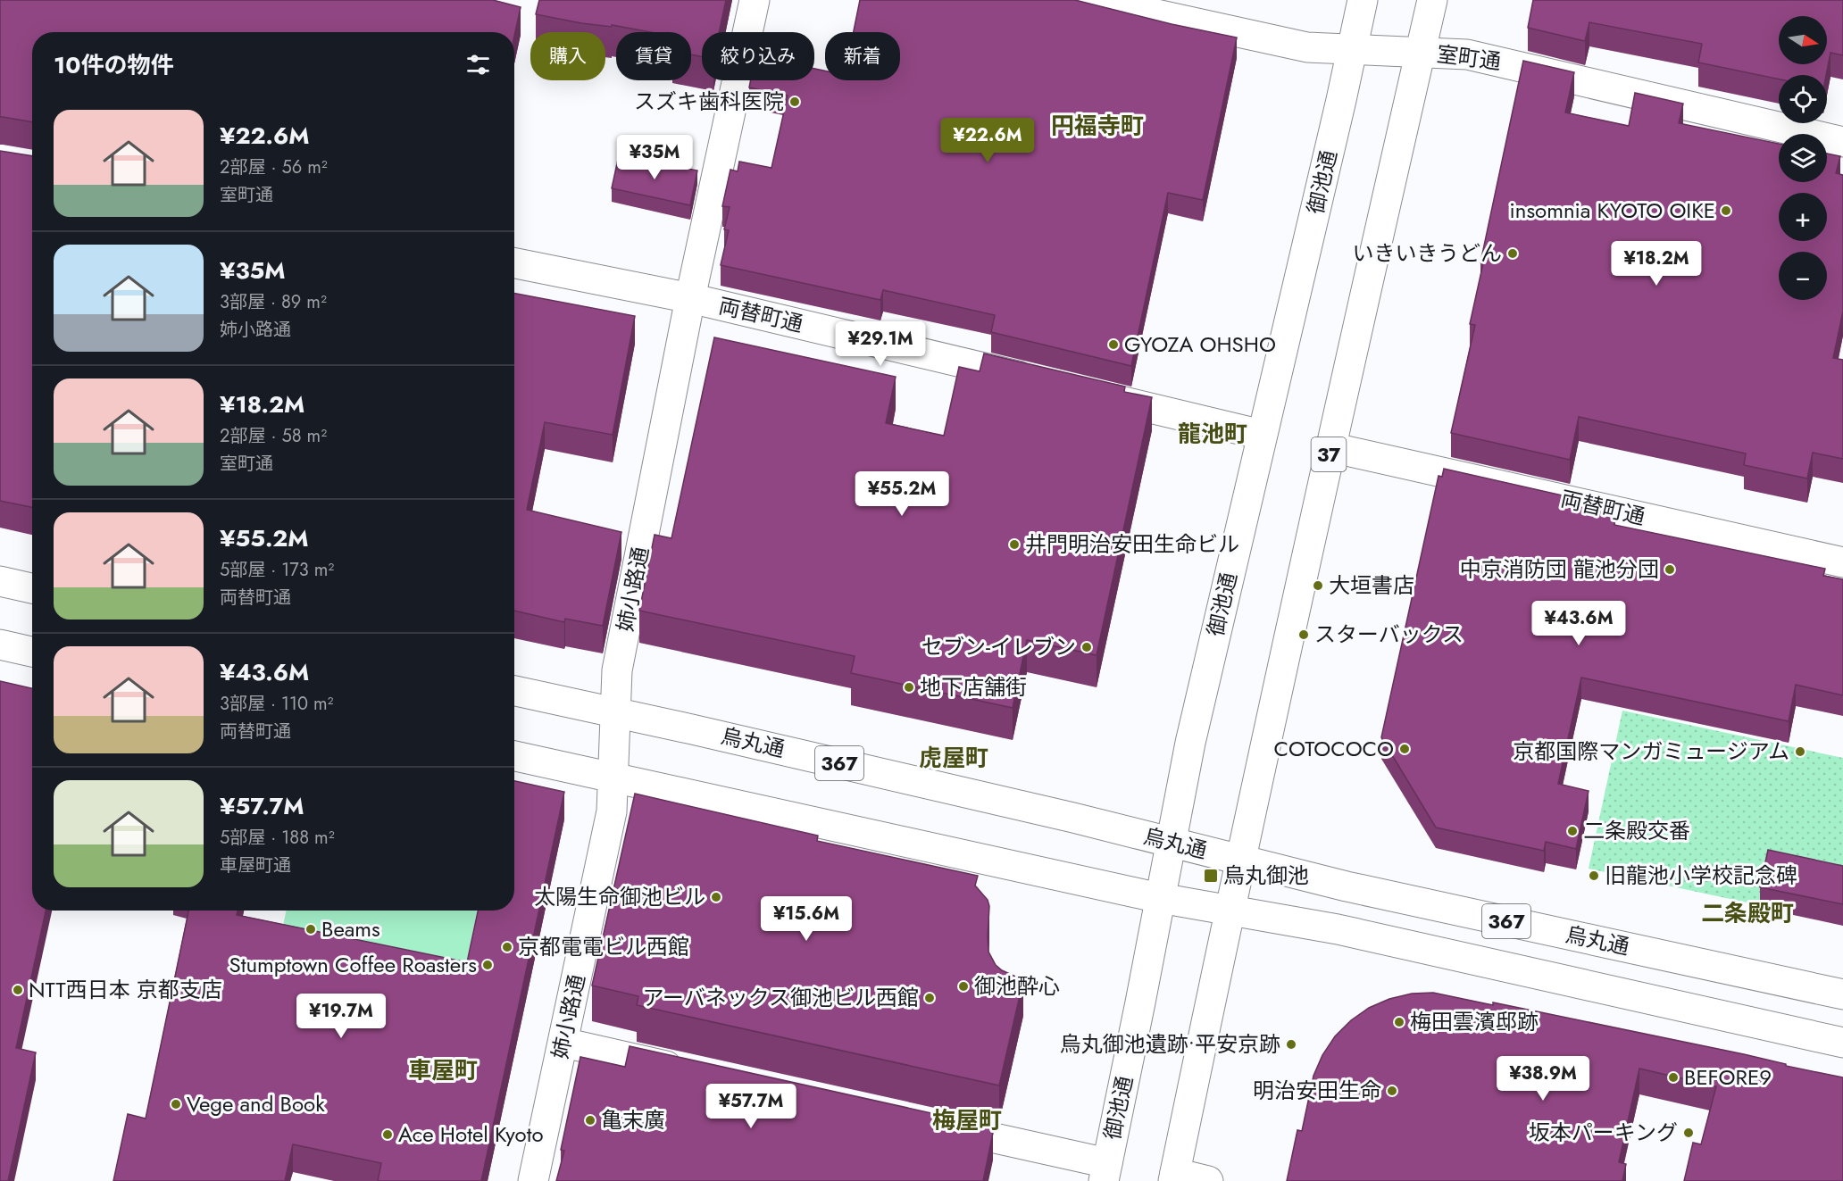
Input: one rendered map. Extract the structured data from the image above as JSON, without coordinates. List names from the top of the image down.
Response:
{
  "streets": {
    "main road": [
      "室町通",
      "御池通",
      "両替町通",
      "37",
      "姉小路通",
      "烏丸通",
      "367"
    ]
  },
  "crossings": [
    ["室町通", "御池通"],
    ["室町通", "37"],
    ["御池通", "烏丸通"],
    ["御池通", "367"],
    ["両替町通", "37"],
    ["両替町通", "姉小路通"],
    ["37", "烏丸通"],
    ["37", "367"],
    ["姉小路通", "烏丸通"],
    ["姉小路通", "367"]
  ],
  "districts": [
    "円福寺町",
    "龍池町",
    "虎屋町",
    "二条殿町",
    "車屋町",
    "梅屋町"
  ],
  "places": {
    "other": [
      "スズキ歯科医院",
      "insomnia KYOTO OIKE",
      "いきいきうどん",
      "GYOZA OHSHO",
      "井門明治安田生命ビル",
      "中京消防団 龍池分団",
      "大垣書店",
      "スターバックス",
      "セブン-イレブン",
      "地下店舗街",
      "COTOCOCO",
      "京都国際マンガミュージアム",
      "二条殿交番",
      "旧龍池小学校記念碑",
      "太陽生命御池ビル",
      "Beams",
      "京都電電ビル西館",
      "Stumptown Coffee Roasters",
      "御池酔心",
      "NTT西日本 京都支店",
      "アーバネックス御池ビル西館",
      "梅田雲濱邸跡",
      "烏丸御池遺跡•平安京跡",
      "BEFORE9",
      "明治安田生命",
      "Vege and Book",
      "亀末廣",
      "坂本パーキング",
      "Ace Hotel Kyoto"
    ],
    "transit": ["烏丸御池"]
  },
  "north": "right",
  "page": {
    "map_buttons": ["+", "−"],
    "chip": [
      "購入",
      "賃貸",
      "絞り込み",
      "新着"
    ],
    "heading": "10件の物件",
    "list": [
      {
        "name": "¥22.6M",
        "note": "2部屋 · 56 m² · 室町通"
      },
      {
        "name": "¥35M",
        "note": "3部屋 · 89 m² · 姉小路通"
      },
      {
        "name": "¥18.2M",
        "note": "2部屋 · 58 m² · 室町通"
      },
      {
        "name": "¥55.2M",
        "note": "5部屋 · 173 m² · 両替町通"
      },
      {
        "name": "¥43.6M",
        "note": "3部屋 · 110 m² · 両替町通"
      },
      {
        "name": "¥57.7M",
        "note": "5部屋 · 188 m² · 車屋町通"
      }
    ],
    "price": [
      "¥22.6M",
      "¥35M",
      "¥18.2M",
      "¥29.1M",
      "¥55.2M",
      "¥43.6M",
      "¥15.6M",
      "¥19.7M",
      "¥38.9M",
      "¥57.7M"
    ]
  }
}
